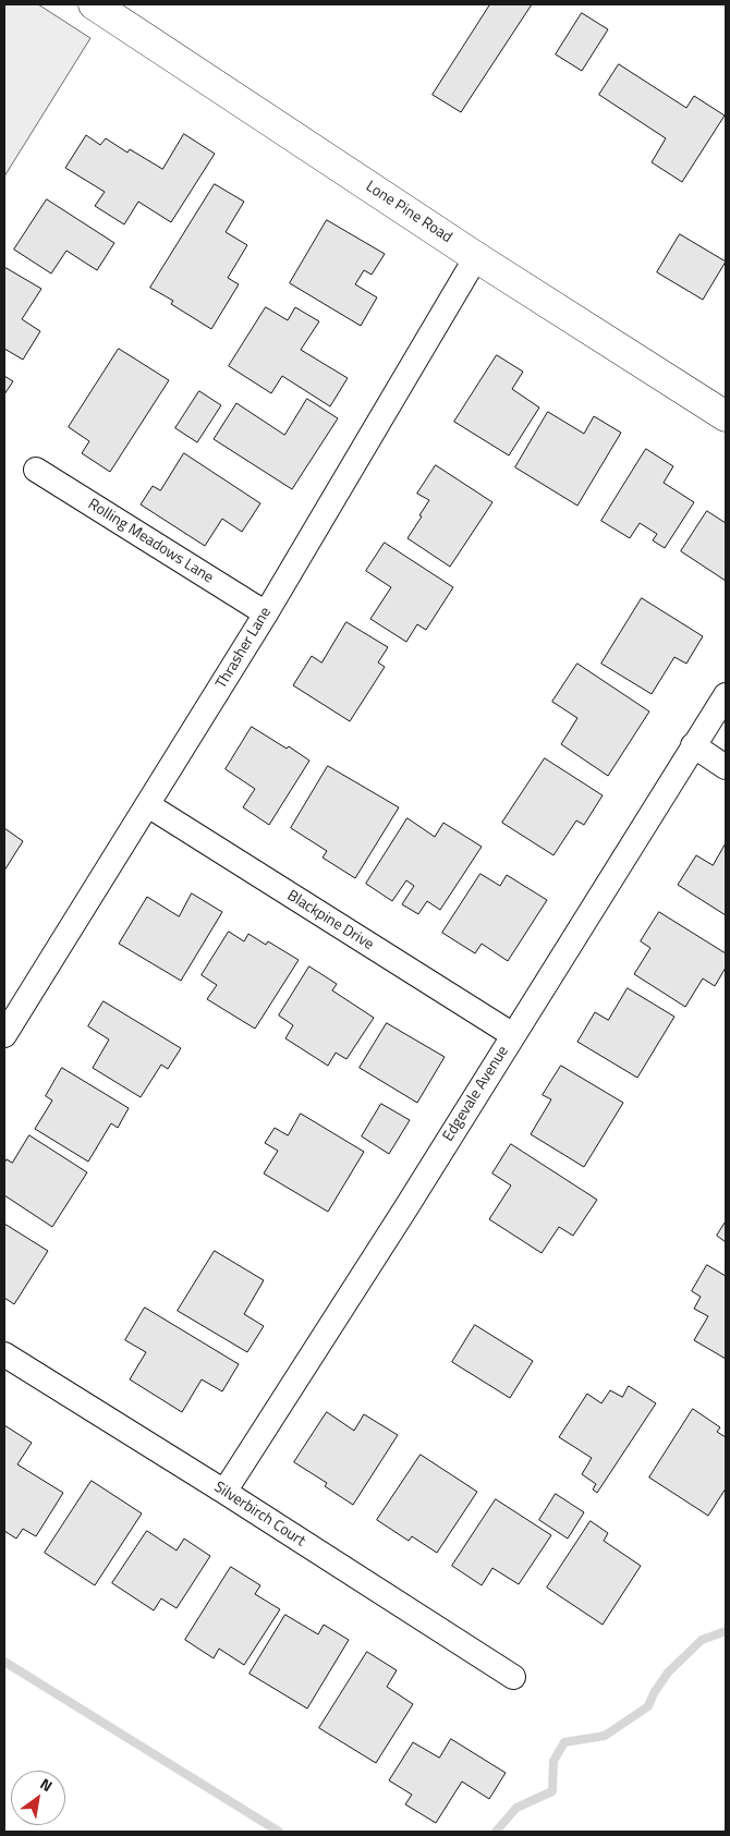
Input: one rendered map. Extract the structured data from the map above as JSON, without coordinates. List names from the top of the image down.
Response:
{
  "streets": {
    "street": [
      "Lone Pine Road",
      "Rolling Meadows Lane",
      "Thrasher Lane",
      "Blackpine Drive",
      "Edgevale Avenue",
      "Silverbirch Court"
    ]
  },
  "crossings": [
    ["Lone Pine Road", "Thrasher Lane"],
    ["Rolling Meadows Lane", "Thrasher Lane"],
    ["Thrasher Lane", "Blackpine Drive"],
    ["Blackpine Drive", "Edgevale Avenue"],
    ["Edgevale Avenue", "Silverbirch Court"]
  ],
  "north": "top right"
}
